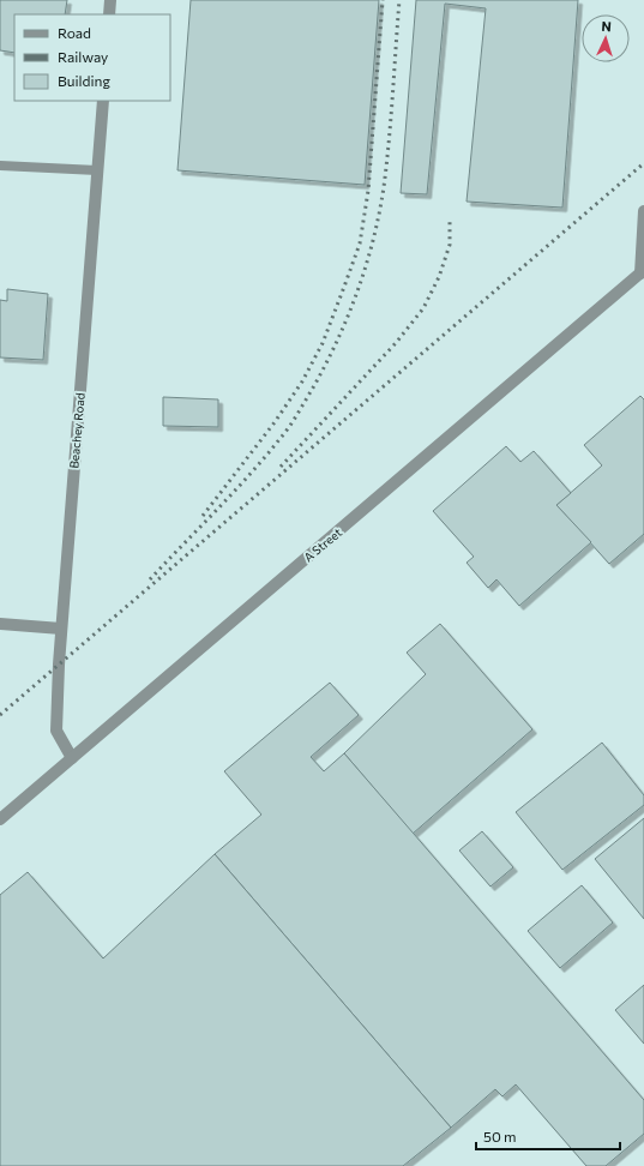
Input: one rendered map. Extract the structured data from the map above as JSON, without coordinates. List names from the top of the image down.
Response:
{
  "streets": {
    "street": ["Beachey Road", "A Street"]
  },
  "crossings": [
    ["Beachey Road", "A Street"]
  ],
  "legend": ["Road", "Railway", "Building"],
  "scale_bar": "50 m",
  "north": "top"
}
